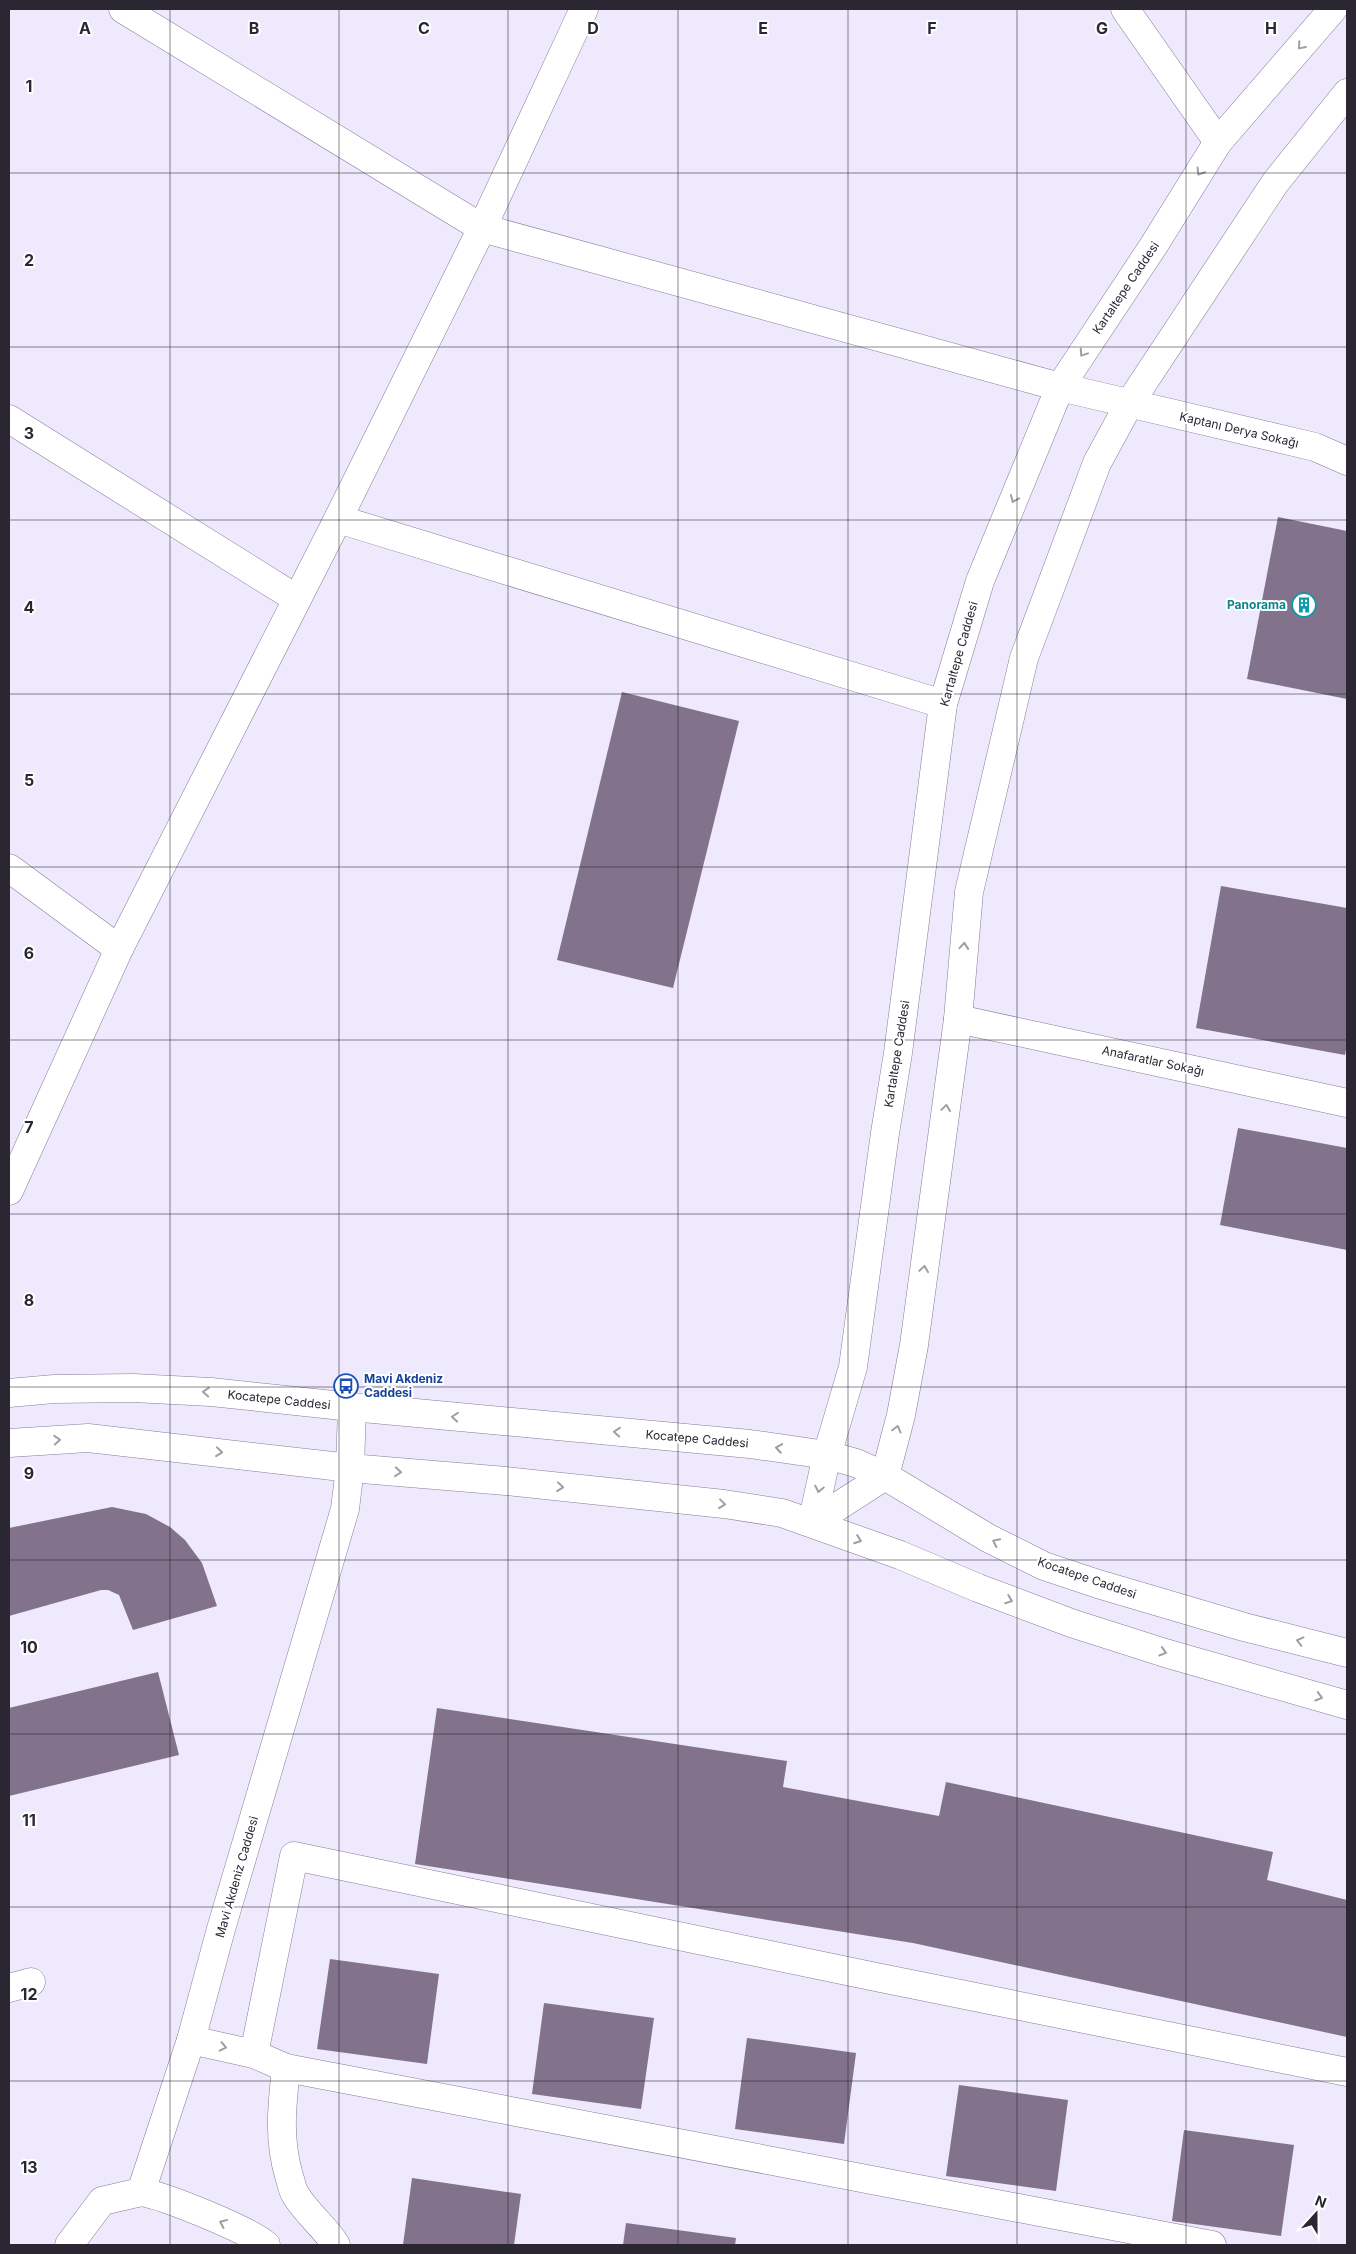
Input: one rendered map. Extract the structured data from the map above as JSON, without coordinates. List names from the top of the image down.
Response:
{
  "streets": {
    "street": [
      "Kartaltepe Caddesi",
      "Kaptanı Derya Sokağı",
      "Anafaratlar Sokağı",
      "Kocatepe Caddesi",
      "Mavi Akdeniz Caddesi"
    ]
  },
  "crossings": [
    ["Kartaltepe Caddesi", "Kaptanı Derya Sokağı"],
    ["Kartaltepe Caddesi", "Kocatepe Caddesi"],
    ["Kocatepe Caddesi", "Mavi Akdeniz Caddesi"]
  ],
  "places": {
    "building": ["Panorama"],
    "bus stop": ["Mavi Akdeniz Caddesi"]
  },
  "north": "top",
  "grid": {
    "columns": [
      "A",
      "B",
      "C",
      "D",
      "E",
      "F",
      "G",
      "H"
    ],
    "rows": [
      "1",
      "2",
      "3",
      "4",
      "5",
      "6",
      "7",
      "8",
      "9",
      "10",
      "11",
      "12",
      "13"
    ]
  }
}
